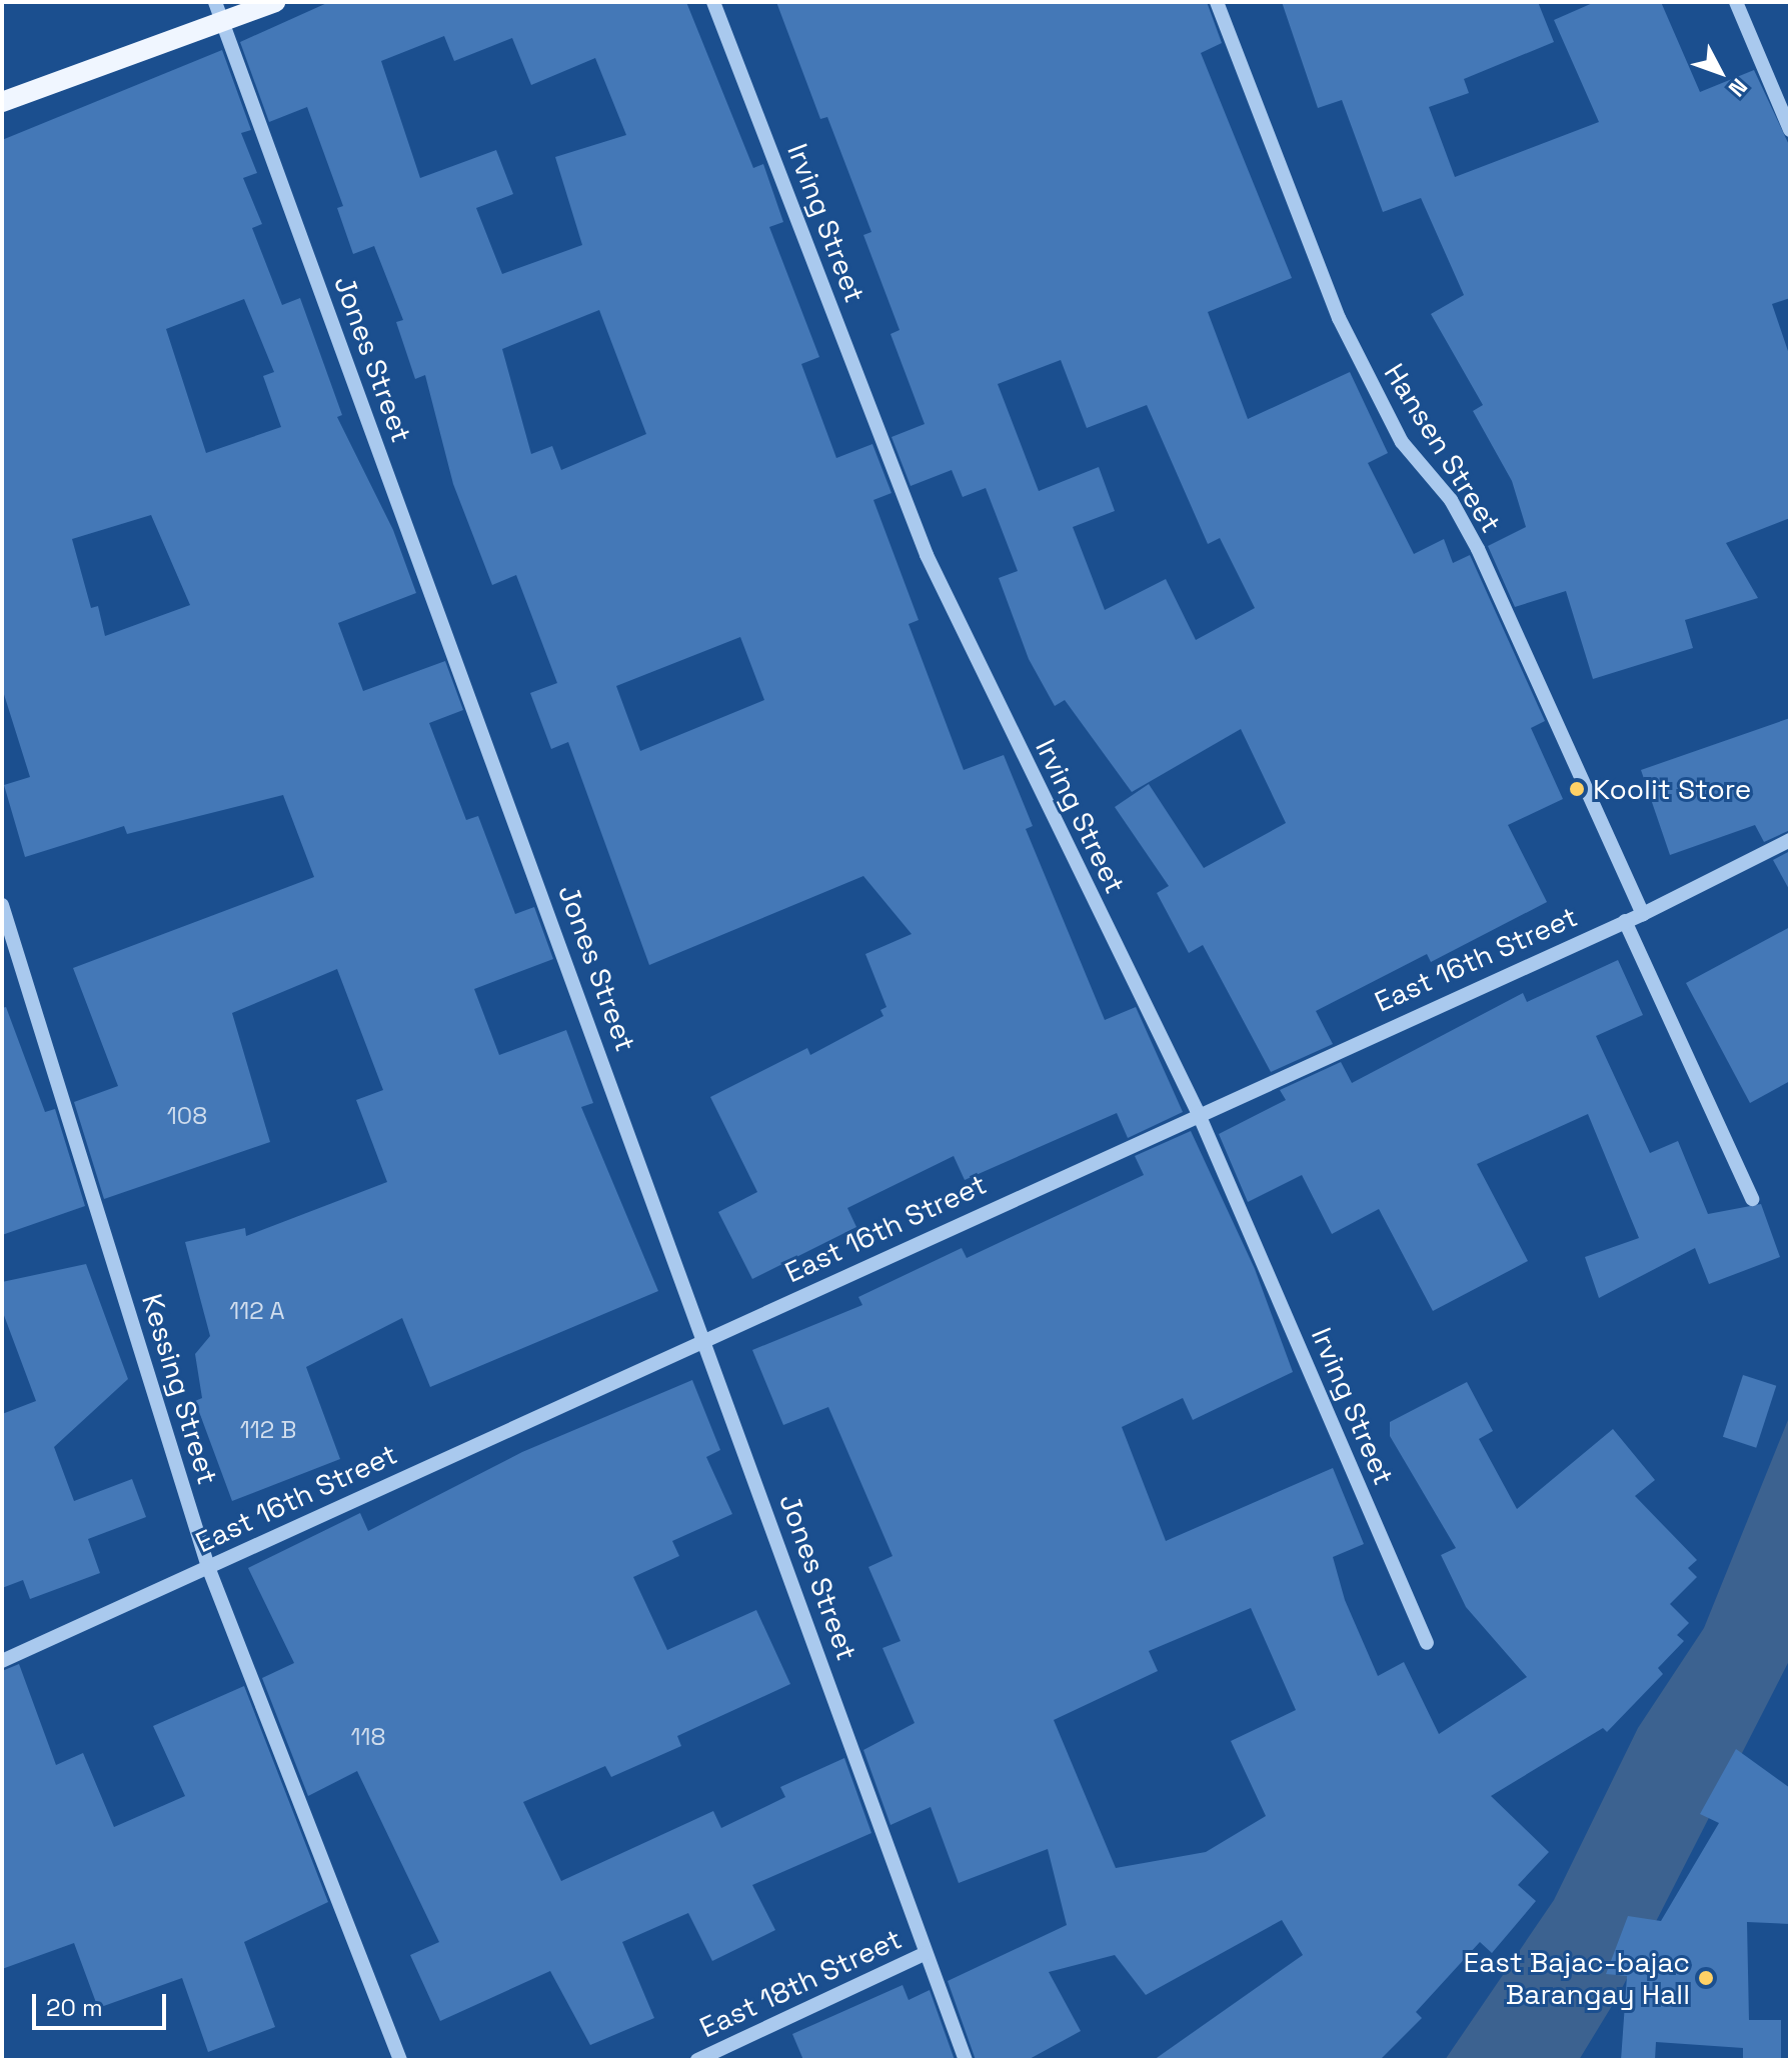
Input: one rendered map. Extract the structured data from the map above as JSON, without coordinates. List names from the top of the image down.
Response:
{
  "streets": {
    "street": [
      "Irving Street",
      "Jones Street",
      "Hansen Street",
      "East 16th Street",
      "Kessing Street",
      "East 18th Street"
    ]
  },
  "crossings": [
    ["Irving Street", "East 16th Street"],
    ["Jones Street", "East 16th Street"],
    ["Jones Street", "East 18th Street"],
    ["Hansen Street", "East 16th Street"],
    ["East 16th Street", "Kessing Street"]
  ],
  "places": ["Koolit Store", "East Bajac-bajac Barangay Hall"],
  "house_numbers": [
    "108",
    "112 A",
    "112 B",
    "118"
  ],
  "scale_bar": "20 m",
  "north": "bottom right"
}
